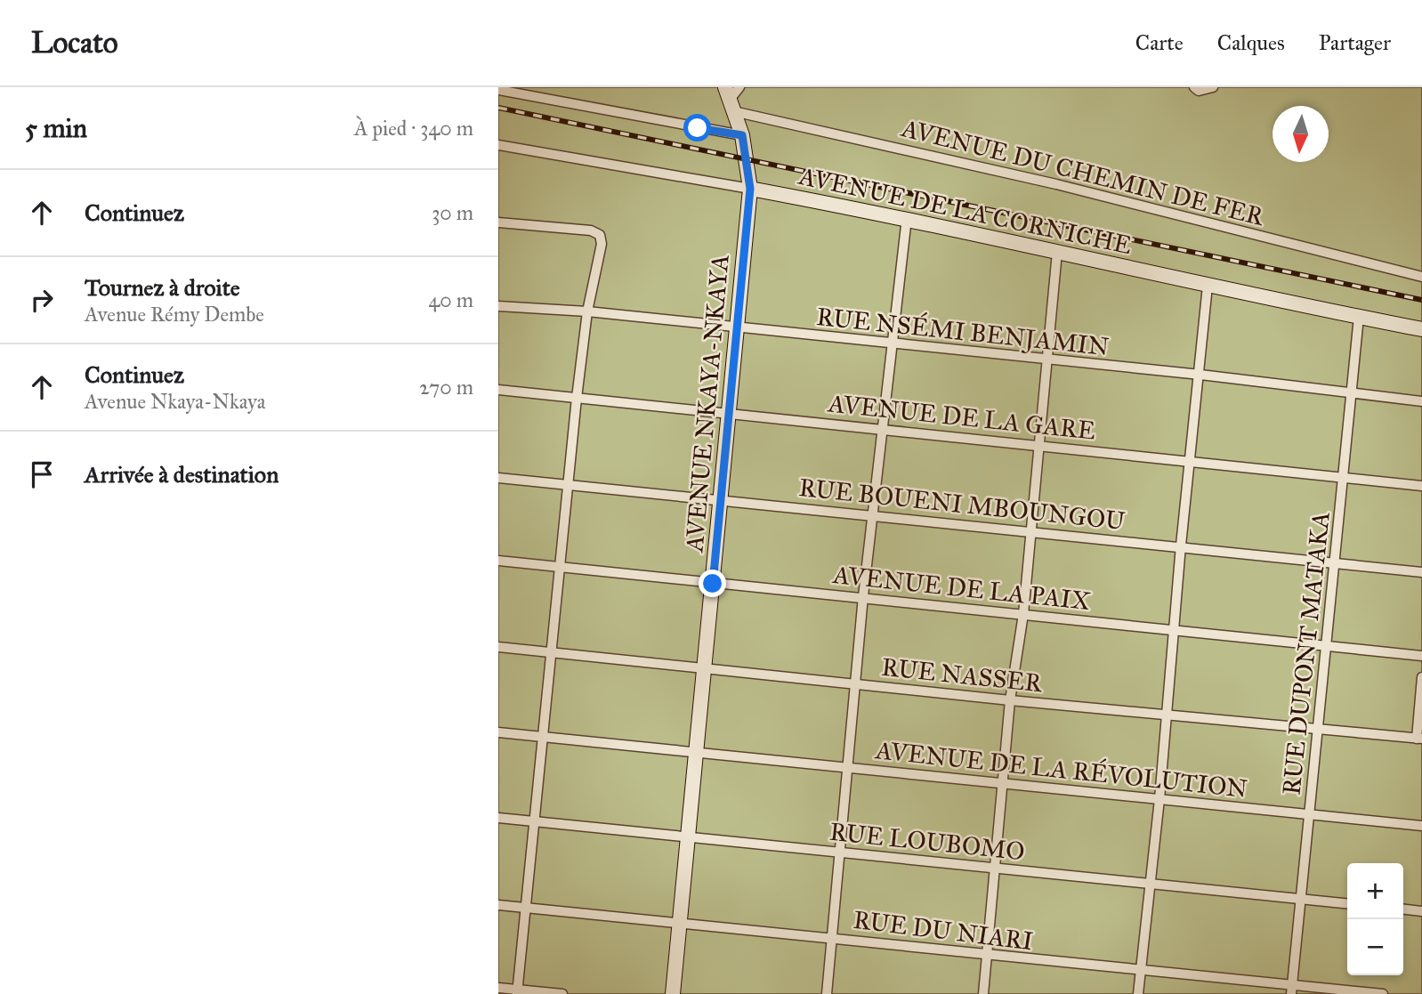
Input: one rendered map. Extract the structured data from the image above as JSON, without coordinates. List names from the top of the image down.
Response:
{
  "streets": {
    "street": [
      "AVENUE DU CHEMIN DE FER",
      "AVENUE DE LA CORNICHE",
      "RUE NSÉMI BENJAMIN",
      "AVENUE NKAYA-NKAYA",
      "AVENUE DE LA GARE",
      "RUE BOUENI MBOUNGOU",
      "AVENUE DE LA PAIX",
      "RUE DUPONT MATAKA",
      "RUE NASSER",
      "AVENUE DE LA RÉVOLUTION",
      "RUE LOUBOMO",
      "RUE DU NIARI"
    ]
  },
  "crossings": [
    ["AVENUE DU CHEMIN DE FER", "AVENUE NKAYA-NKAYA"],
    ["AVENUE DE LA CORNICHE", "AVENUE NKAYA-NKAYA"],
    ["AVENUE DE LA CORNICHE", "RUE DUPONT MATAKA"],
    ["RUE NSÉMI BENJAMIN", "AVENUE NKAYA-NKAYA"],
    ["RUE NSÉMI BENJAMIN", "RUE DUPONT MATAKA"],
    ["AVENUE NKAYA-NKAYA", "AVENUE DE LA GARE"],
    ["AVENUE NKAYA-NKAYA", "RUE BOUENI MBOUNGOU"],
    ["AVENUE NKAYA-NKAYA", "AVENUE DE LA PAIX"],
    ["AVENUE NKAYA-NKAYA", "RUE NASSER"],
    ["AVENUE NKAYA-NKAYA", "AVENUE DE LA RÉVOLUTION"],
    ["AVENUE NKAYA-NKAYA", "RUE LOUBOMO"],
    ["AVENUE NKAYA-NKAYA", "RUE DU NIARI"],
    ["AVENUE DE LA GARE", "RUE DUPONT MATAKA"],
    ["RUE BOUENI MBOUNGOU", "RUE DUPONT MATAKA"],
    ["AVENUE DE LA PAIX", "RUE DUPONT MATAKA"],
    ["RUE DUPONT MATAKA", "RUE NASSER"],
    ["RUE DUPONT MATAKA", "AVENUE DE LA RÉVOLUTION"],
    ["RUE DUPONT MATAKA", "RUE LOUBOMO"],
    ["RUE DUPONT MATAKA", "RUE DU NIARI"]
  ],
  "north": "bottom",
  "page": {
    "header": "Locato",
    "nav": ["Carte", "Calques", "Partager"],
    "heading": ["5 min", "À pied · 340 m"],
    "list": [
      ["Continuez", "30 m"],
      ["Tournez à droite", "Avenue Rémy Dembe", "40 m"],
      ["Continuez", "Avenue Nkaya-Nkaya", "270 m"],
      "Arrivée à destination"
    ],
    "map_buttons": ["+", "−"]
  }
}
